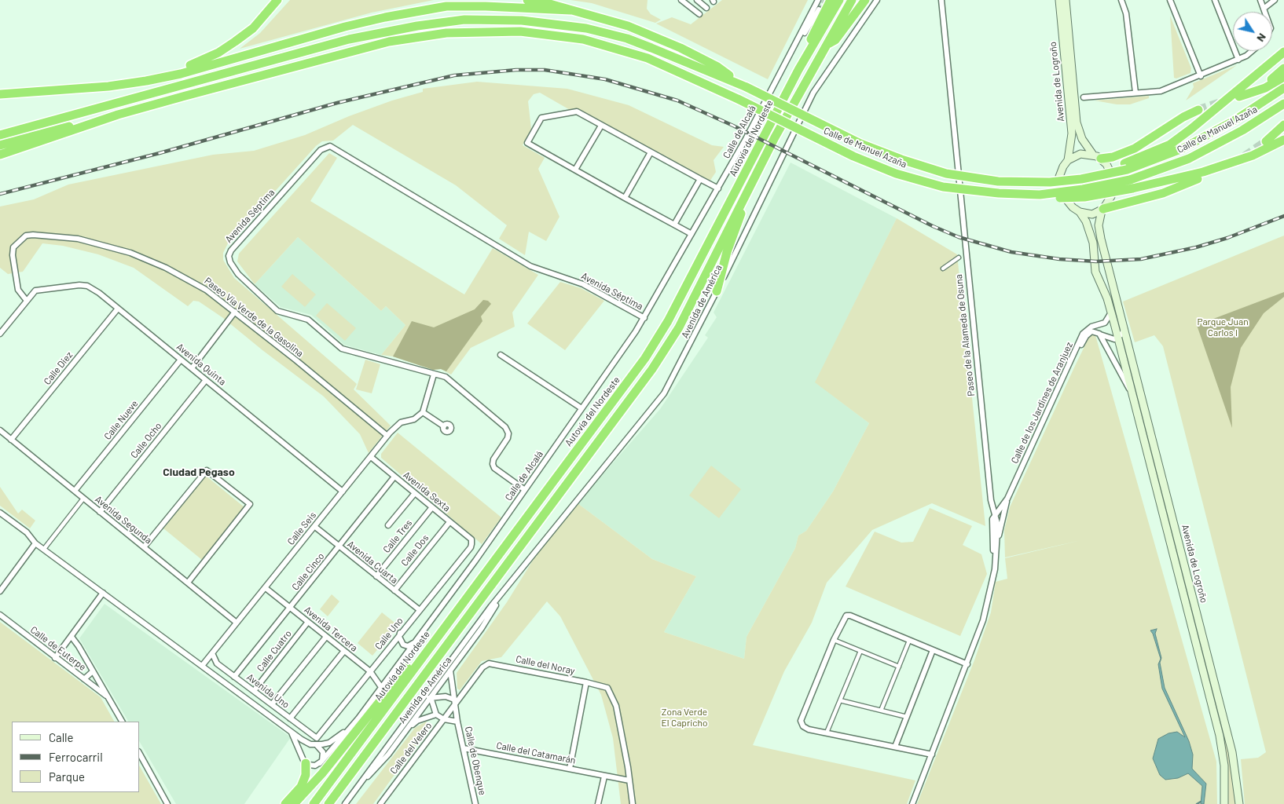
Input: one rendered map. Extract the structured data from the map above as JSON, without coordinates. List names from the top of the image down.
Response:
{
  "streets": {
    "highway": ["Calle de Manuel Azaña", "Autovía del Nordeste"],
    "main road": ["Avenida de Logroño"],
    "street": [
      "Calle de Alcalá",
      "Avenida Séptima",
      "Avenida de América",
      "Paseo Vía Verde de la Gasolina",
      "Paseo de la Alameda de Osuna",
      "Avenida Quinta",
      "Calle Diez",
      "Calle de los Jardines de Aranjuez",
      "Calle Nueve",
      "Calle Ocho",
      "Avenida Sexta",
      "Avenida Segunda",
      "Calle Seis",
      "Calle Tres",
      "Calle Dos",
      "Avenida Cuarta",
      "Calle Cinco",
      "Avenida Tercera",
      "Calle Uno",
      "Calle de Euterpe",
      "Calle Cuatro",
      "Calle del Noray",
      "Avenida Uno",
      "Calle del Velero",
      "Calle del Catamarán",
      "Calle de Obenque"
    ]
  },
  "crossings": [
    ["Avenida de Logroño", "Calle de los Jardines de Aranjuez"],
    ["Calle de Alcalá", "Avenida Séptima"],
    ["Calle de Alcalá", "Avenida Tercera"],
    ["Avenida de América", "Calle de Obenque"],
    ["Paseo Vía Verde de la Gasolina", "Avenida Quinta"],
    ["Paseo Vía Verde de la Gasolina", "Calle Seis"],
    ["Paseo de la Alameda de Osuna", "Calle de los Jardines de Aranjuez"],
    ["Avenida Quinta", "Calle Diez"],
    ["Avenida Quinta", "Calle Nueve"],
    ["Avenida Quinta", "Calle Ocho"],
    ["Avenida Quinta", "Calle Seis"],
    ["Calle Diez", "Avenida Segunda"],
    ["Calle Nueve", "Avenida Segunda"],
    ["Calle Ocho", "Avenida Segunda"],
    ["Avenida Sexta", "Calle Seis"],
    ["Avenida Sexta", "Calle Tres"],
    ["Avenida Sexta", "Calle Dos"],
    ["Avenida Sexta", "Calle Cinco"],
    ["Avenida Sexta", "Calle Uno"],
    ["Avenida Segunda", "Calle Seis"],
    ["Calle Seis", "Avenida Cuarta"],
    ["Calle Seis", "Avenida Tercera"],
    ["Calle Seis", "Avenida Uno"],
    ["Calle Tres", "Avenida Cuarta"],
    ["Calle Dos", "Avenida Cuarta"],
    ["Avenida Cuarta", "Calle Cinco"],
    ["Avenida Cuarta", "Calle Uno"],
    ["Calle Cinco", "Avenida Tercera"],
    ["Calle Cinco", "Avenida Uno"],
    ["Avenida Tercera", "Calle Uno"],
    ["Avenida Tercera", "Calle Cuatro"],
    ["Calle Uno", "Avenida Uno"],
    ["Calle Cuatro", "Avenida Uno"],
    ["Calle del Noray", "Calle del Velero"],
    ["Calle del Noray", "Calle del Catamarán"],
    ["Calle del Noray", "Calle de Obenque"],
    ["Calle del Velero", "Calle de Obenque"],
    ["Calle del Catamarán", "Calle de Obenque"]
  ],
  "districts": ["Ciudad Pegaso"],
  "parks": ["Parque Juan Carlos I", "Zona Verde El Capricho"],
  "legend": ["Calle", "Ferrocarril", "Parque"],
  "north": "bottom right"
}
